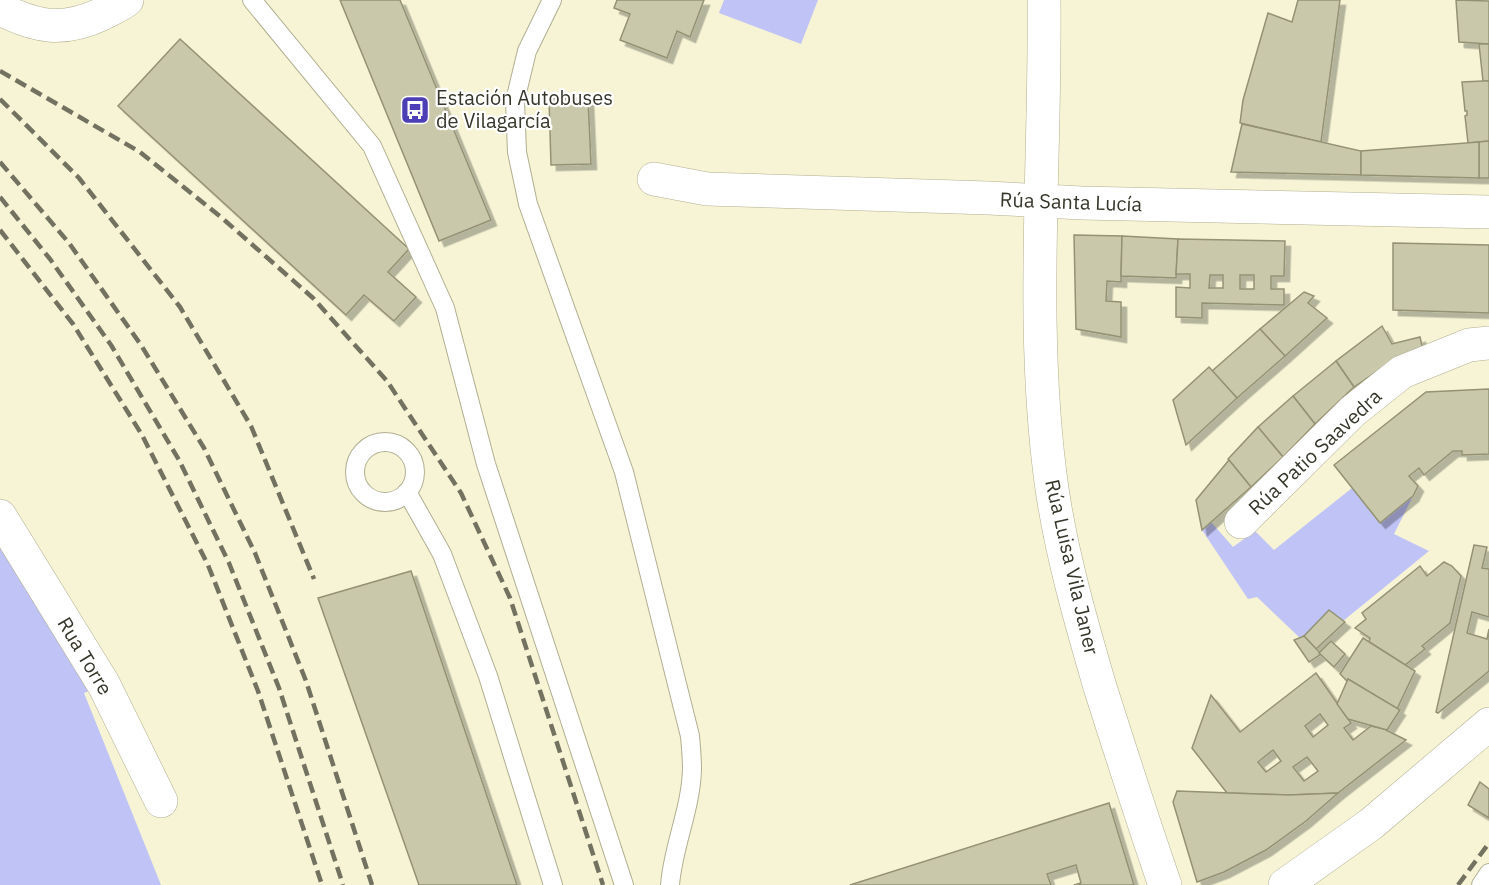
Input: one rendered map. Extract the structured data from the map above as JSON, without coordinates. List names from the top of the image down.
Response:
{
  "streets": {
    "street": [
      "Rúa Santa Lucía",
      "Rúa Patio Saavedra",
      "Rúa Luisa Vila Janer",
      "Rua Torre"
    ]
  },
  "crossings": [
    ["Rúa Santa Lucía", "Rúa Luisa Vila Janer"]
  ],
  "places": {
    "bus stop": ["Estación Autobuses de Vilagarcía"]
  }
}
